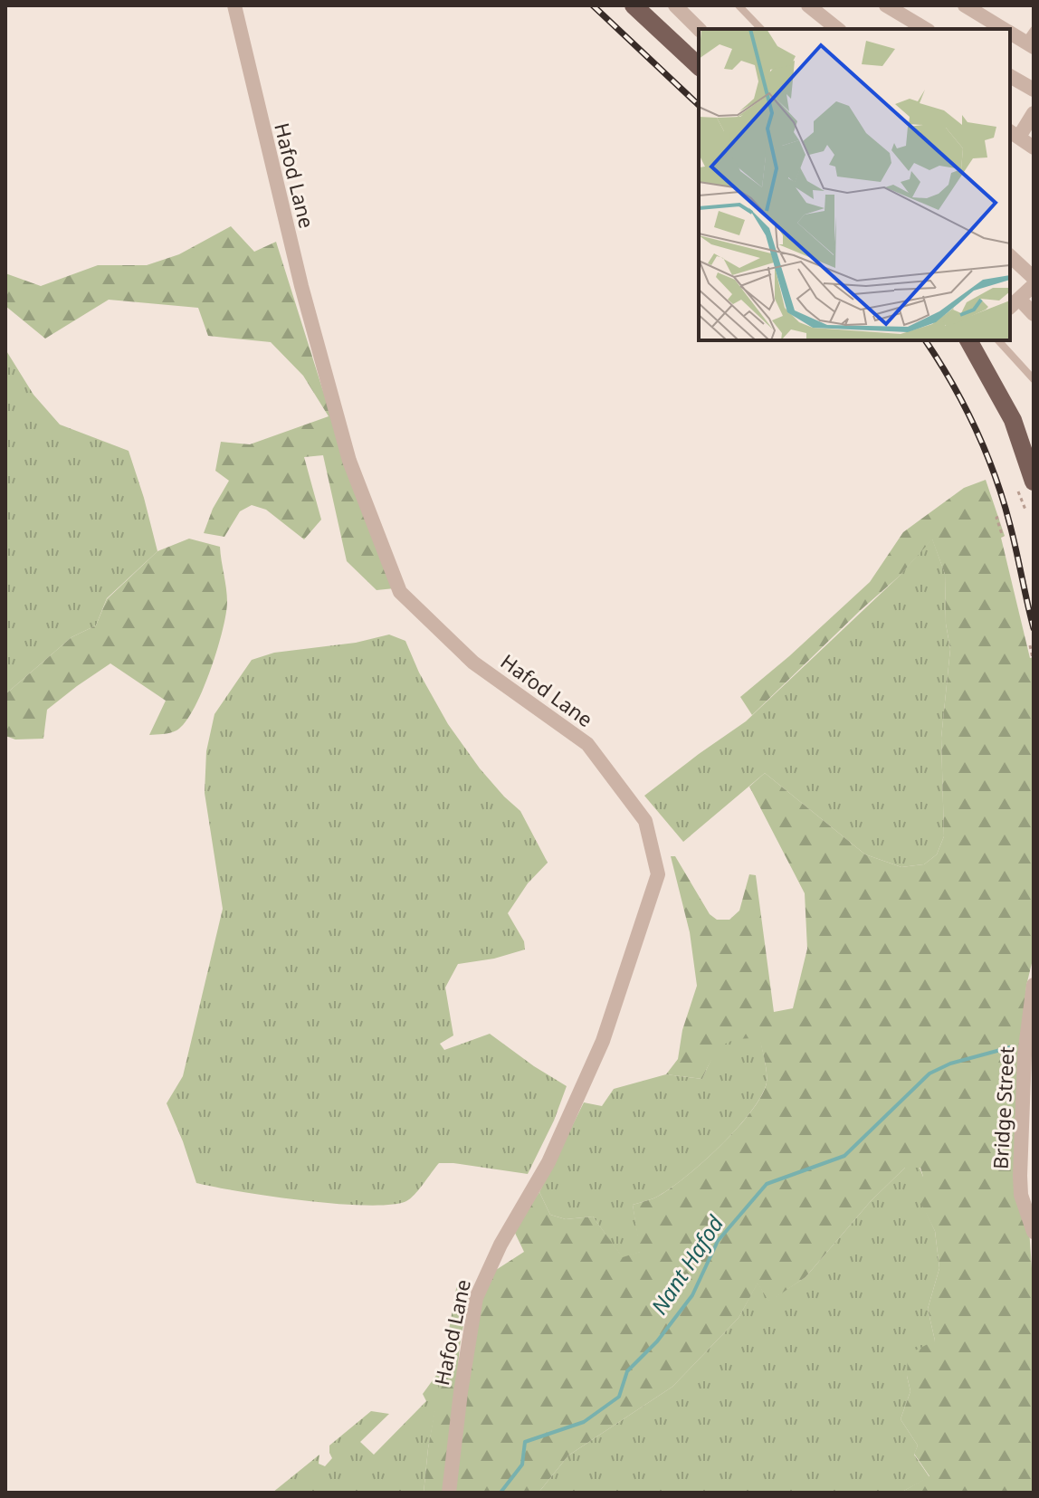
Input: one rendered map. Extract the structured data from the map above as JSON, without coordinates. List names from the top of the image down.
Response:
{
  "streets": {
    "street": ["Hafod Lane", "Bridge Street"]
  },
  "water": ["Nant Hafod"]
}
